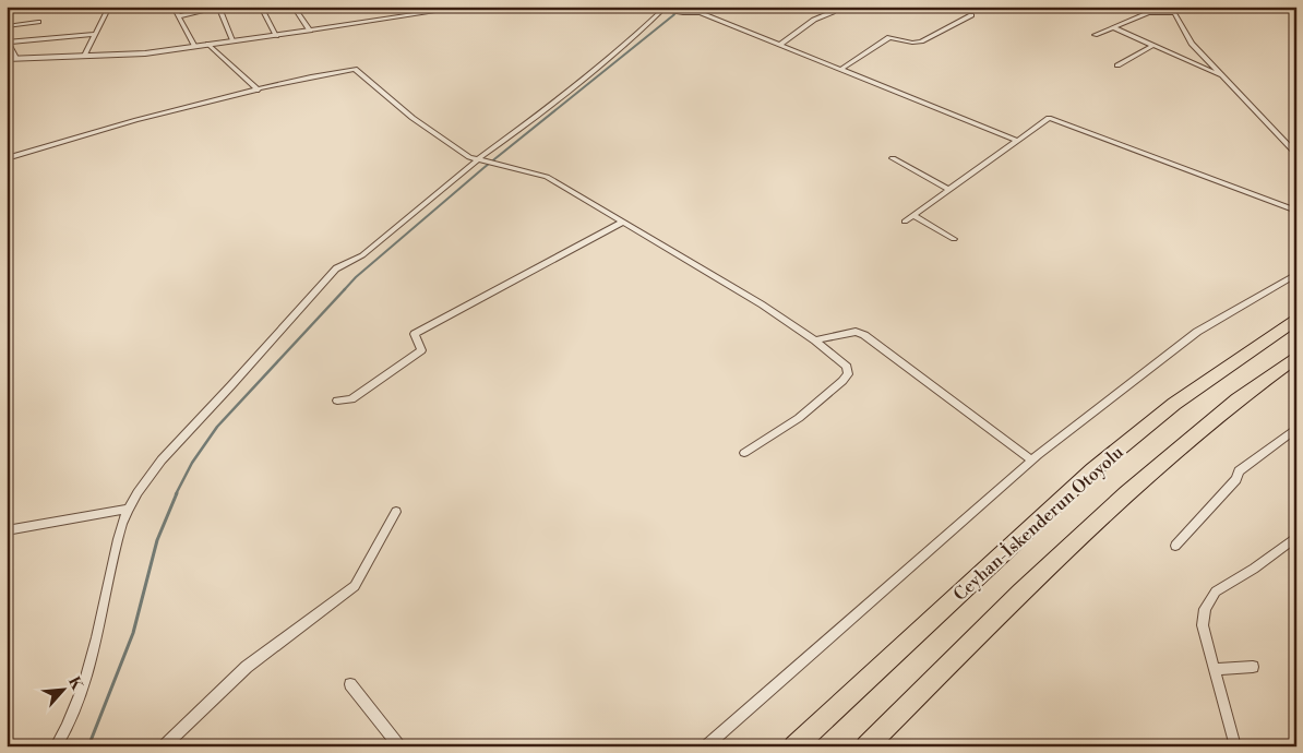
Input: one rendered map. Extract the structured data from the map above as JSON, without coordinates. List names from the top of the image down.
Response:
{
  "streets": {
    "highway": ["Ceyhan-İskenderun Otoyolu"]
  },
  "north": "top right"
}
